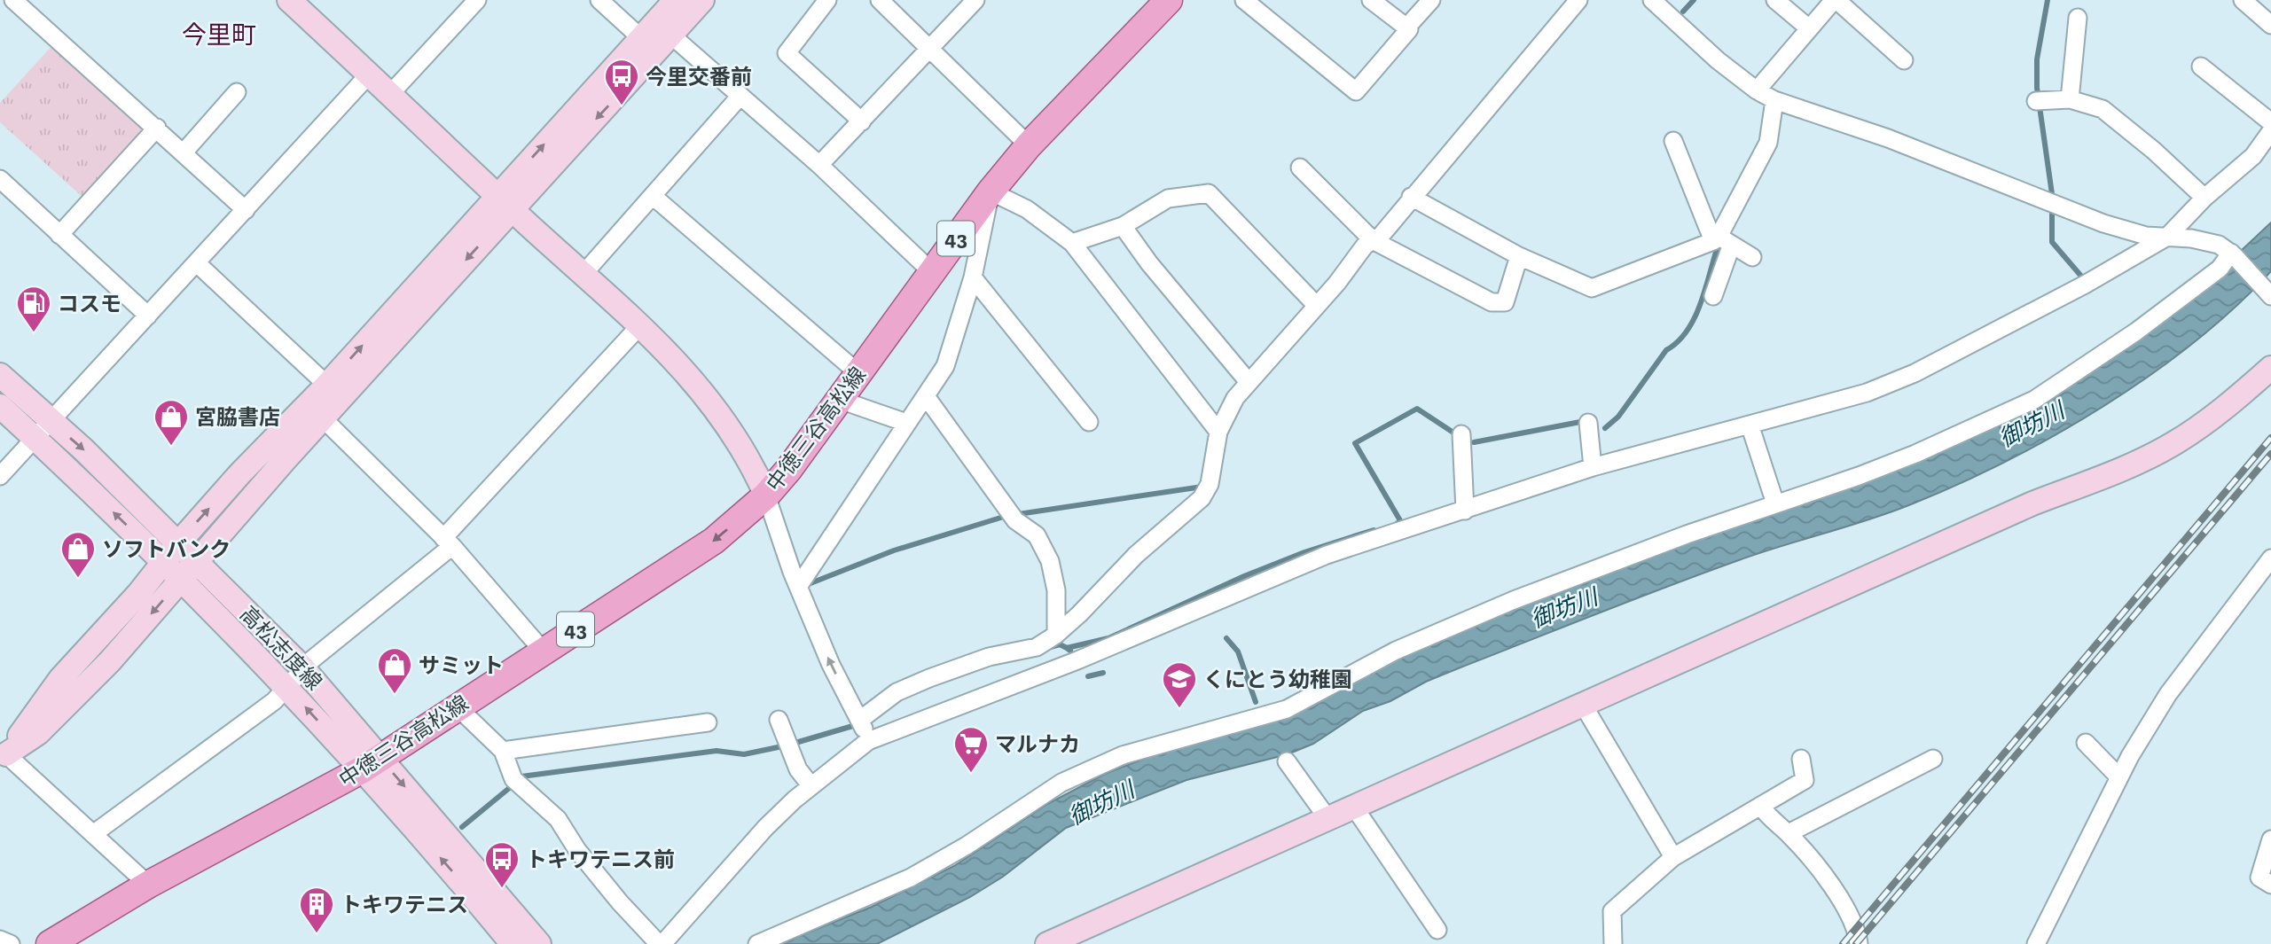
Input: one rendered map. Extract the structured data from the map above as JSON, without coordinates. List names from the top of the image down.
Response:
{
  "streets": {
    "main road": ["43", "中徳三谷高松線"],
    "street": ["高松志度線"]
  },
  "crossings": [
    ["中徳三谷高松線", "高松志度線"]
  ],
  "districts": ["今里町"],
  "water": ["御坊川"],
  "places": {
    "bus stop": ["今里交番前", "トキワテニス前"],
    "fuel station": ["コスモ"],
    "shop": ["宮脇書店", "ソフトバンク", "サミット"],
    "school or university": ["くにとう幼稚園"],
    "supermarket": ["マルナカ"],
    "building": ["トキワテニス"]
  }
}
